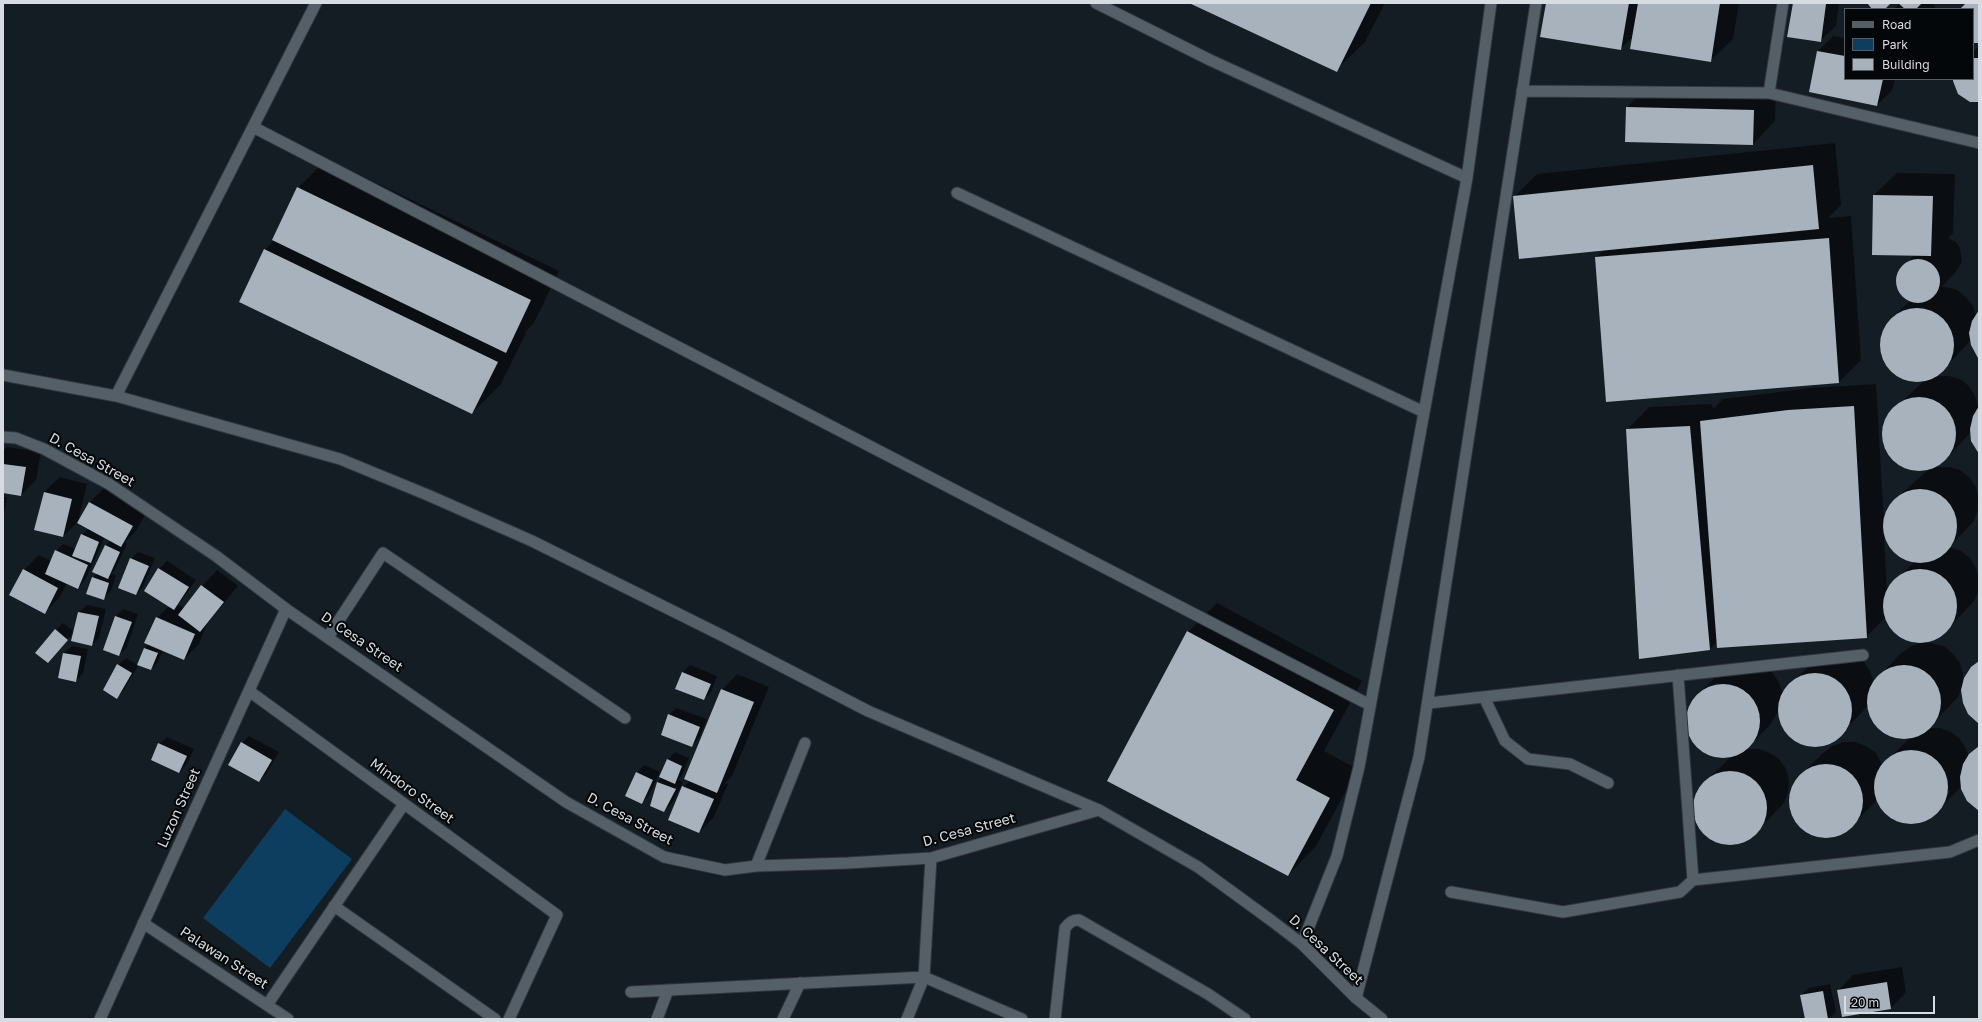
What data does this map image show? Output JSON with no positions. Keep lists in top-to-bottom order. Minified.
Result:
{"streets":{"street":["D. Cesa Street","Mindoro Street","Luzon Street","Palawan Street"]},"crossings":[["D. Cesa Street","Luzon Street"],["Mindoro Street","Luzon Street"],["Luzon Street","Palawan Street"]],"legend":["Road","Park","Building"],"scale_bar":"20 m"}
